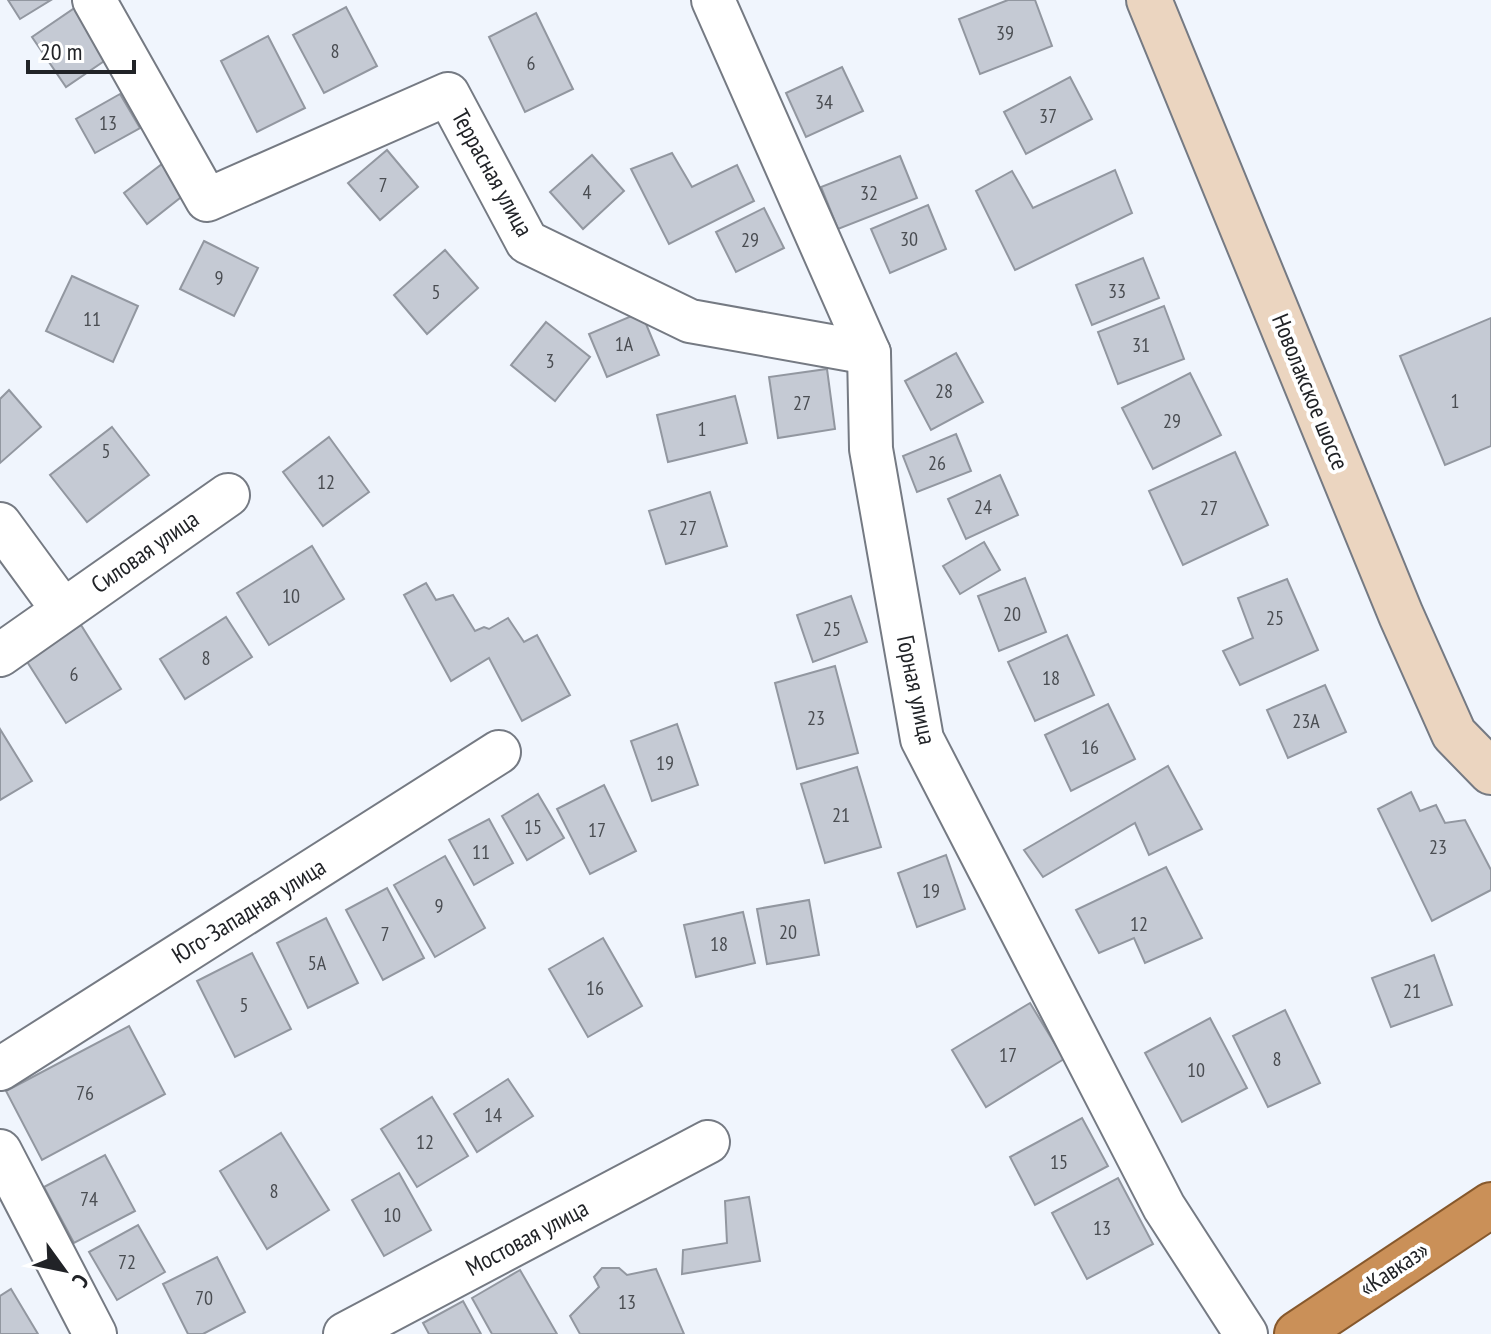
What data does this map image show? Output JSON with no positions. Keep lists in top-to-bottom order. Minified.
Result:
{"streets":{"highway":["«Кавказ»"],"main road":["Новолакское шоссе"],"street":["Террасная улица","Силовая улица","Горная улица","Юго-Западная улица","Мостовая улица"]},"crossings":[["Террасная улица","Горная улица"]],"house_numbers":["39","8","6","34","37","13","7","4","32","30","29","9","33","5","11","1А","31","3","28","1","27","29","1","5","26","12","24","27","27","10","20","25","25","8","6","18","23","23А","16","19","21","15","17","23","11","19","9","12","20","7","18","5А","16","21","5","17","8","10","76","14","12","15","8","74","10","13","72","70","13"],"scale_bar":"20 m","north":"bottom right"}
